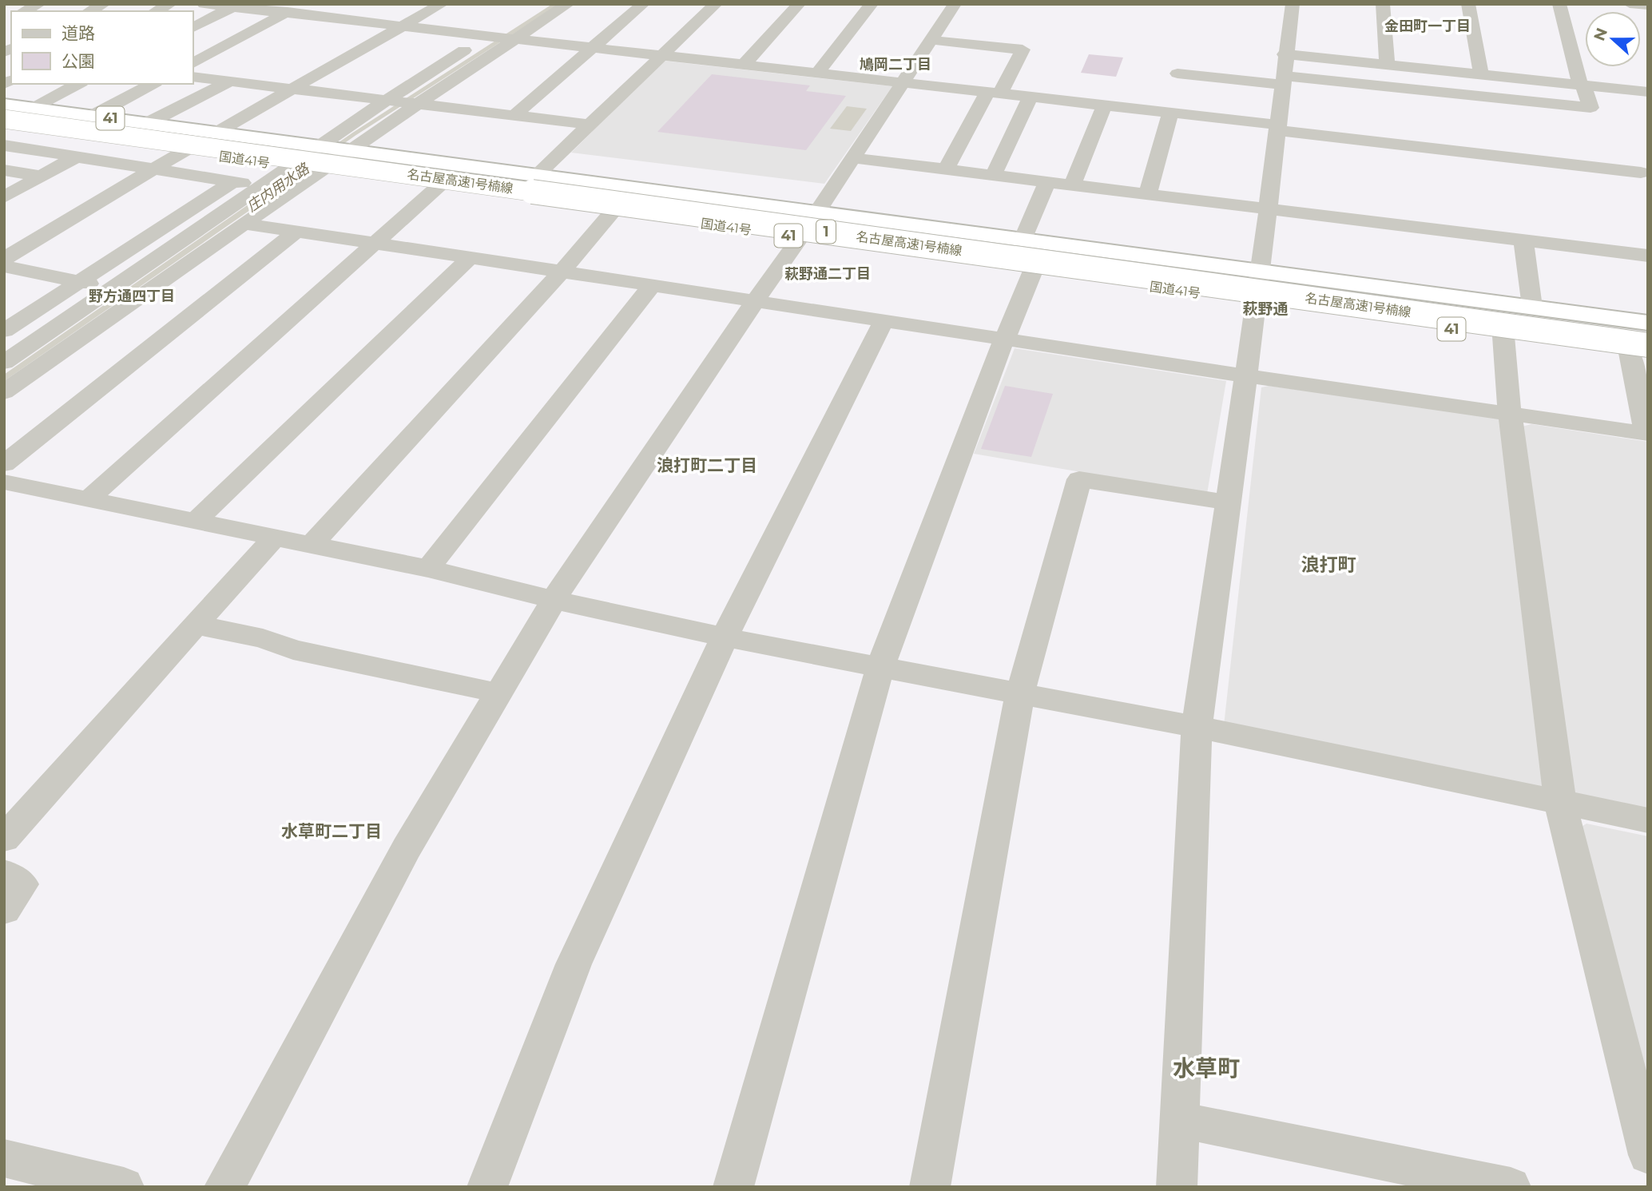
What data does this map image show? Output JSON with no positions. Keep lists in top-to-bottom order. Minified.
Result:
{"streets":{"highway":["41","国道41号","名古屋高速1号楠線","1"]},"crossings":[["国道41号","名古屋高速1号楠線"]],"districts":["金田町一丁目","鳩岡二丁目","萩野通二丁目","野方通四丁目","萩野通","浪打町二丁目","浪打町","水草町二丁目","水草町"],"water":["庄内用水路"],"legend":["道路","公園"],"north":"left"}
